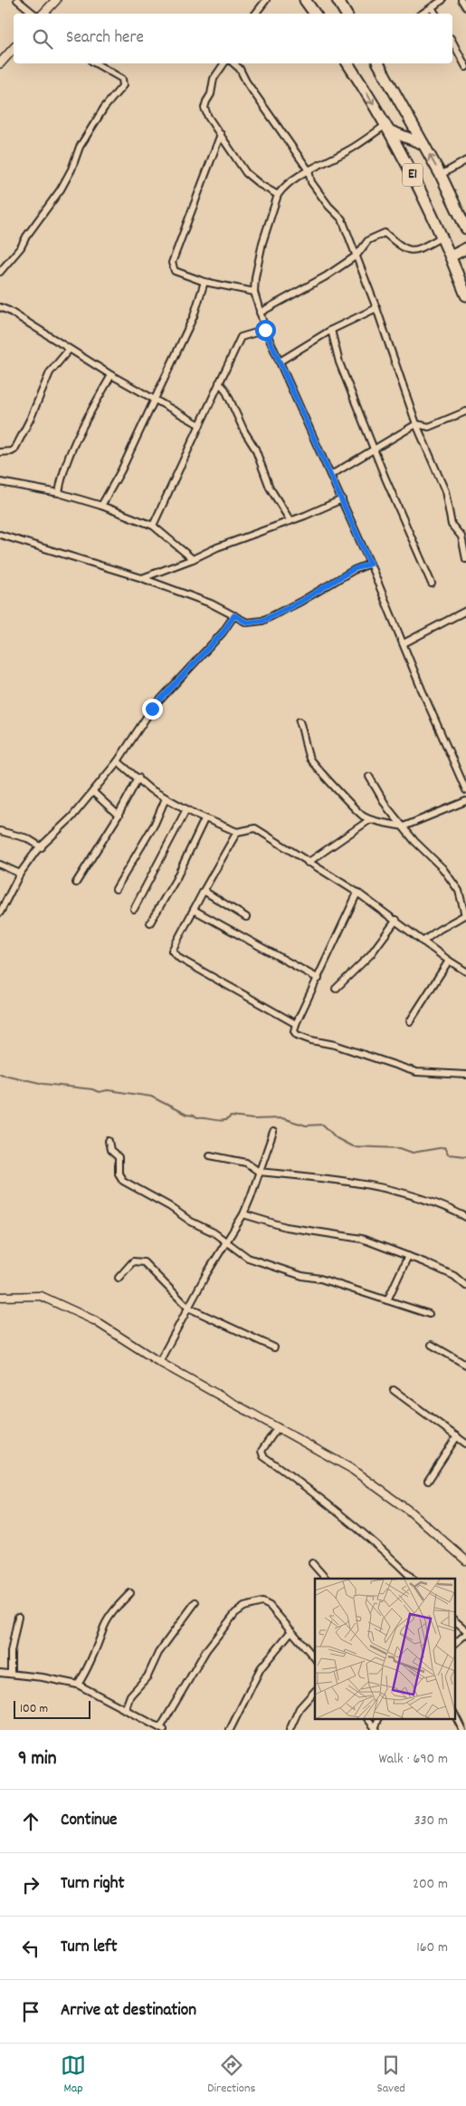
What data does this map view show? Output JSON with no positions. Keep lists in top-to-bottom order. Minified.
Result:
{"streets":{"highway":["E1"]},"scale_bar":"100 m","page":{"search":"Search here","scale":"100 m","heading":["9 min","Walk · 690 m"],"list":[["Continue","330 m"],["Turn right","200 m"],["Turn left","160 m"],"Arrive at destination"],"nav":["Map","Directions","Saved"]}}
